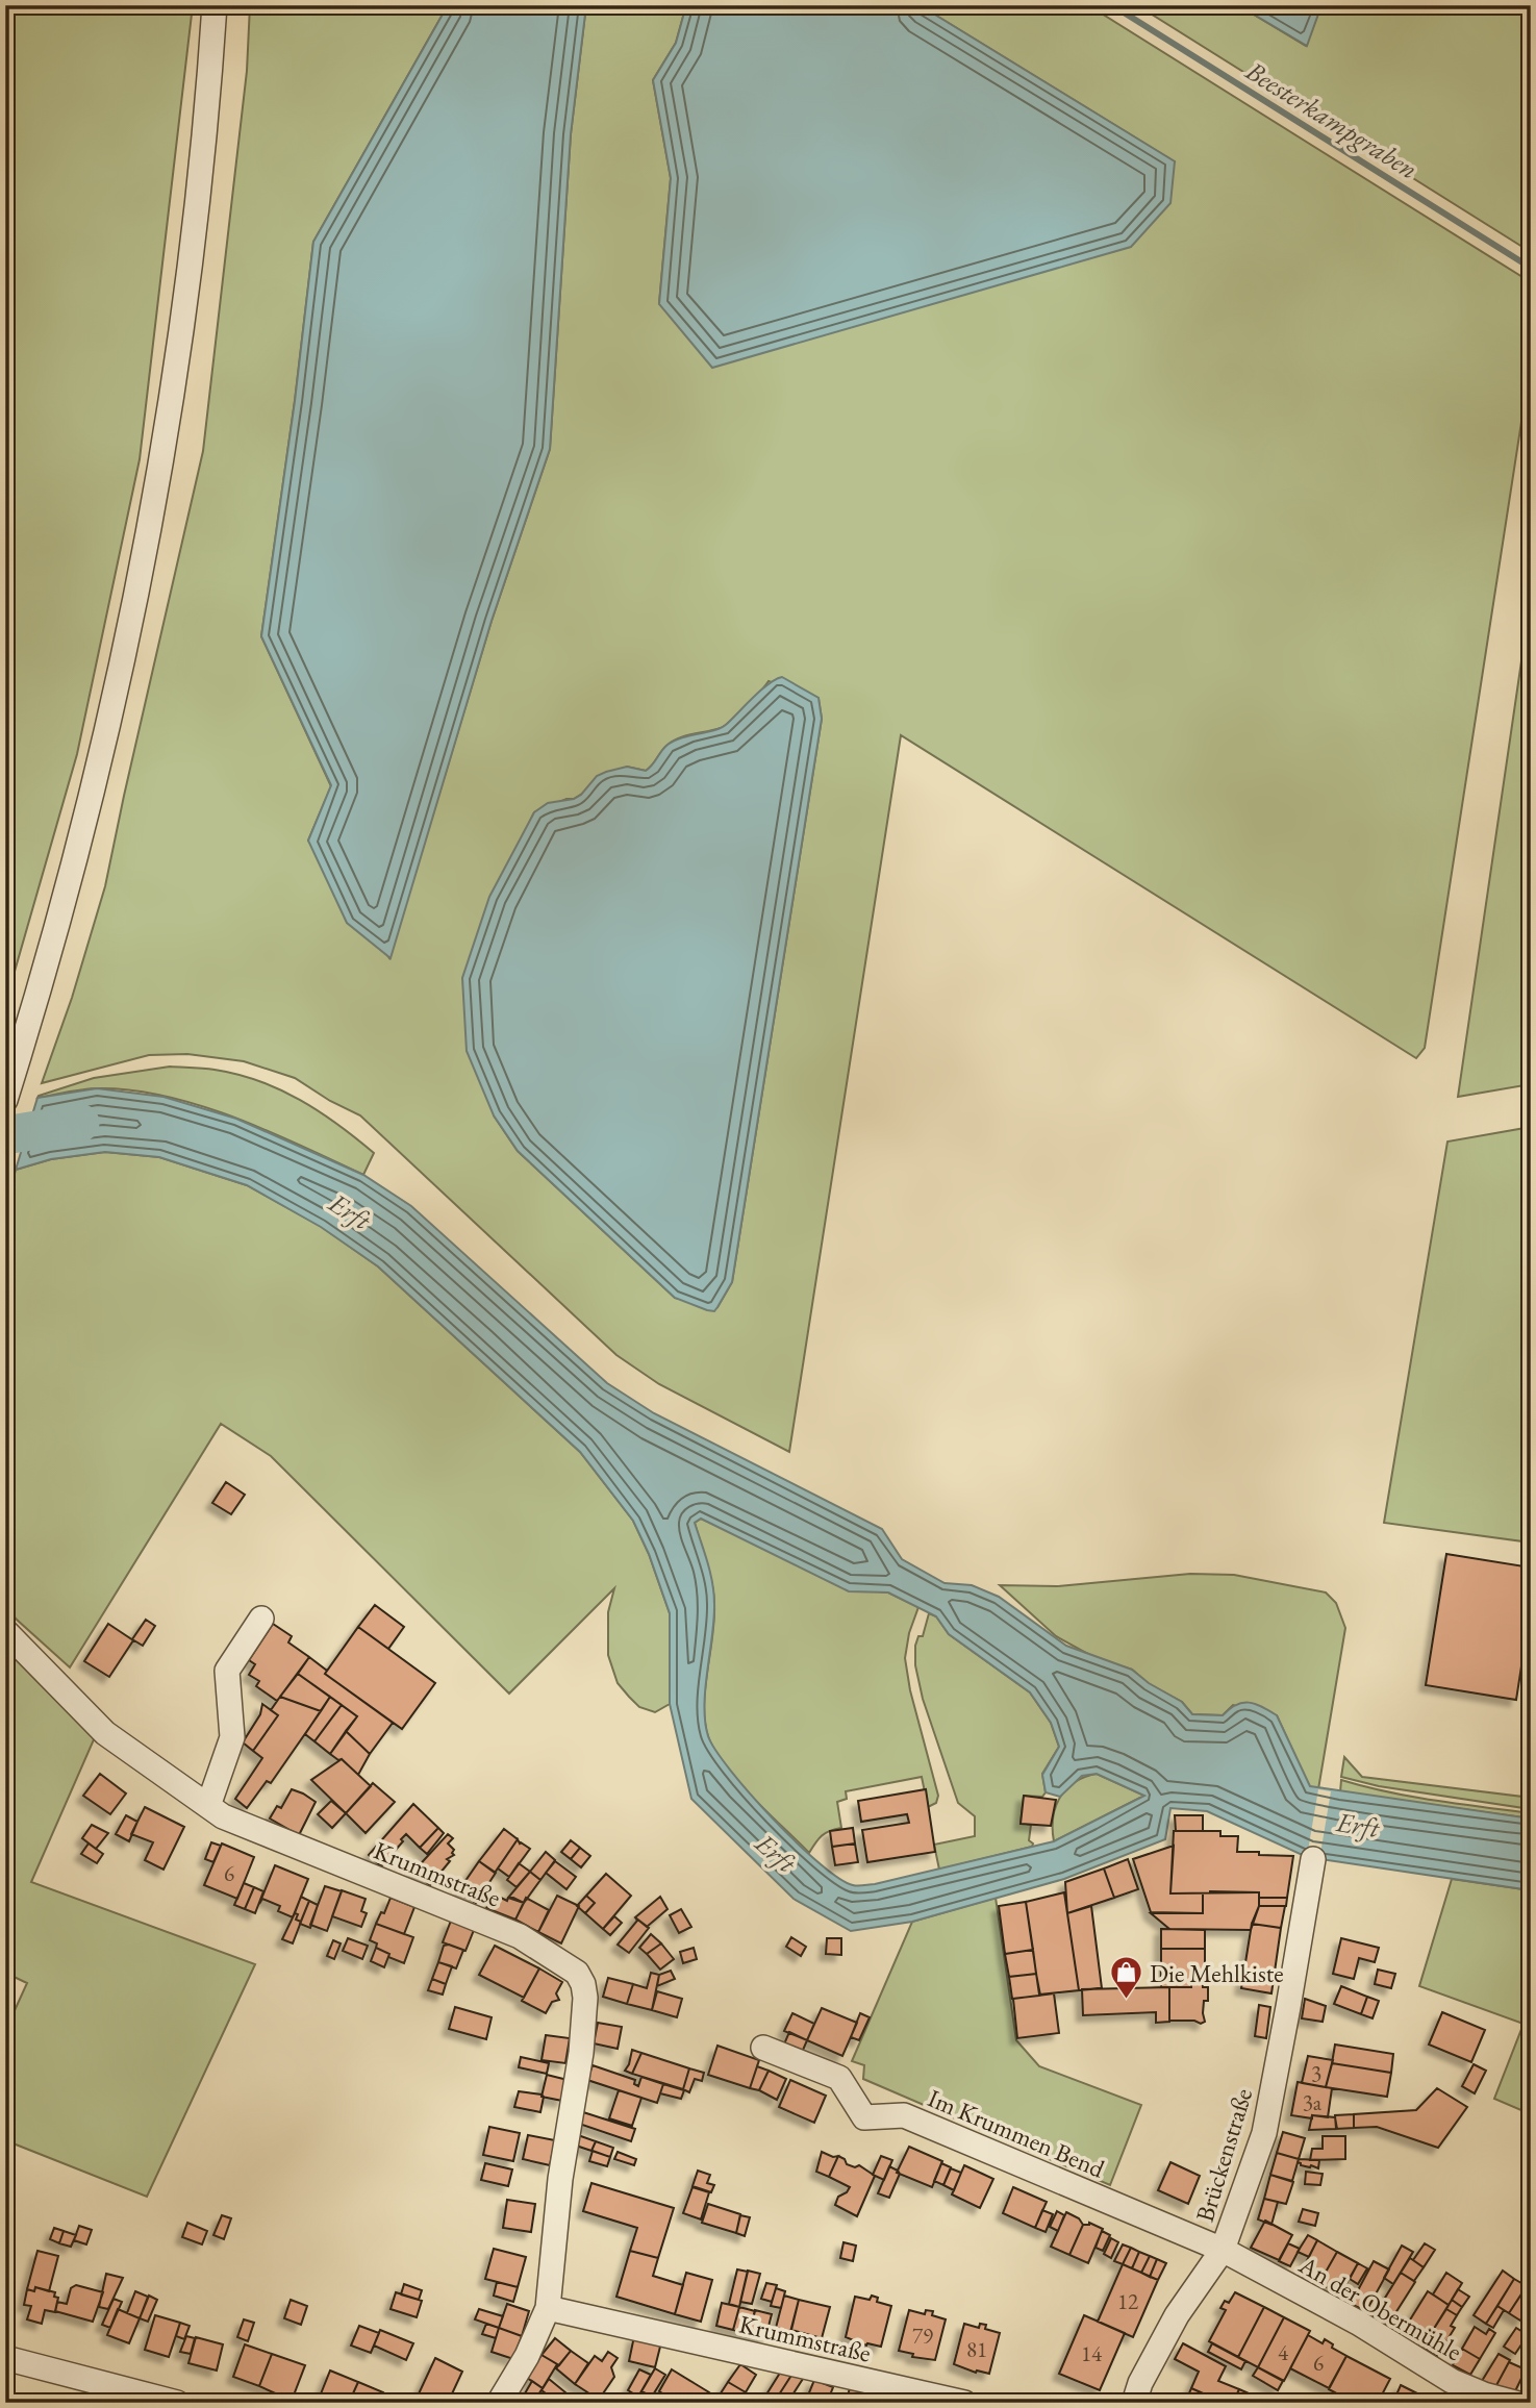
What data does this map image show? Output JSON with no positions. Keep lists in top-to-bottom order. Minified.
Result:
{"streets":{"street":["Krummstraße","Im Krummen Bend","Brückenstraße","An der Obermühle"]},"crossings":[["Im Krummen Bend","Brückenstraße"],["Im Krummen Bend","An der Obermühle"],["Brückenstraße","An der Obermühle"]],"water":["Beesterkampgraben","Erft"],"places":{"shop":["Die Mehlkiste"]},"house_numbers":["6","3","3a","12","79","81","4","14","6"]}
